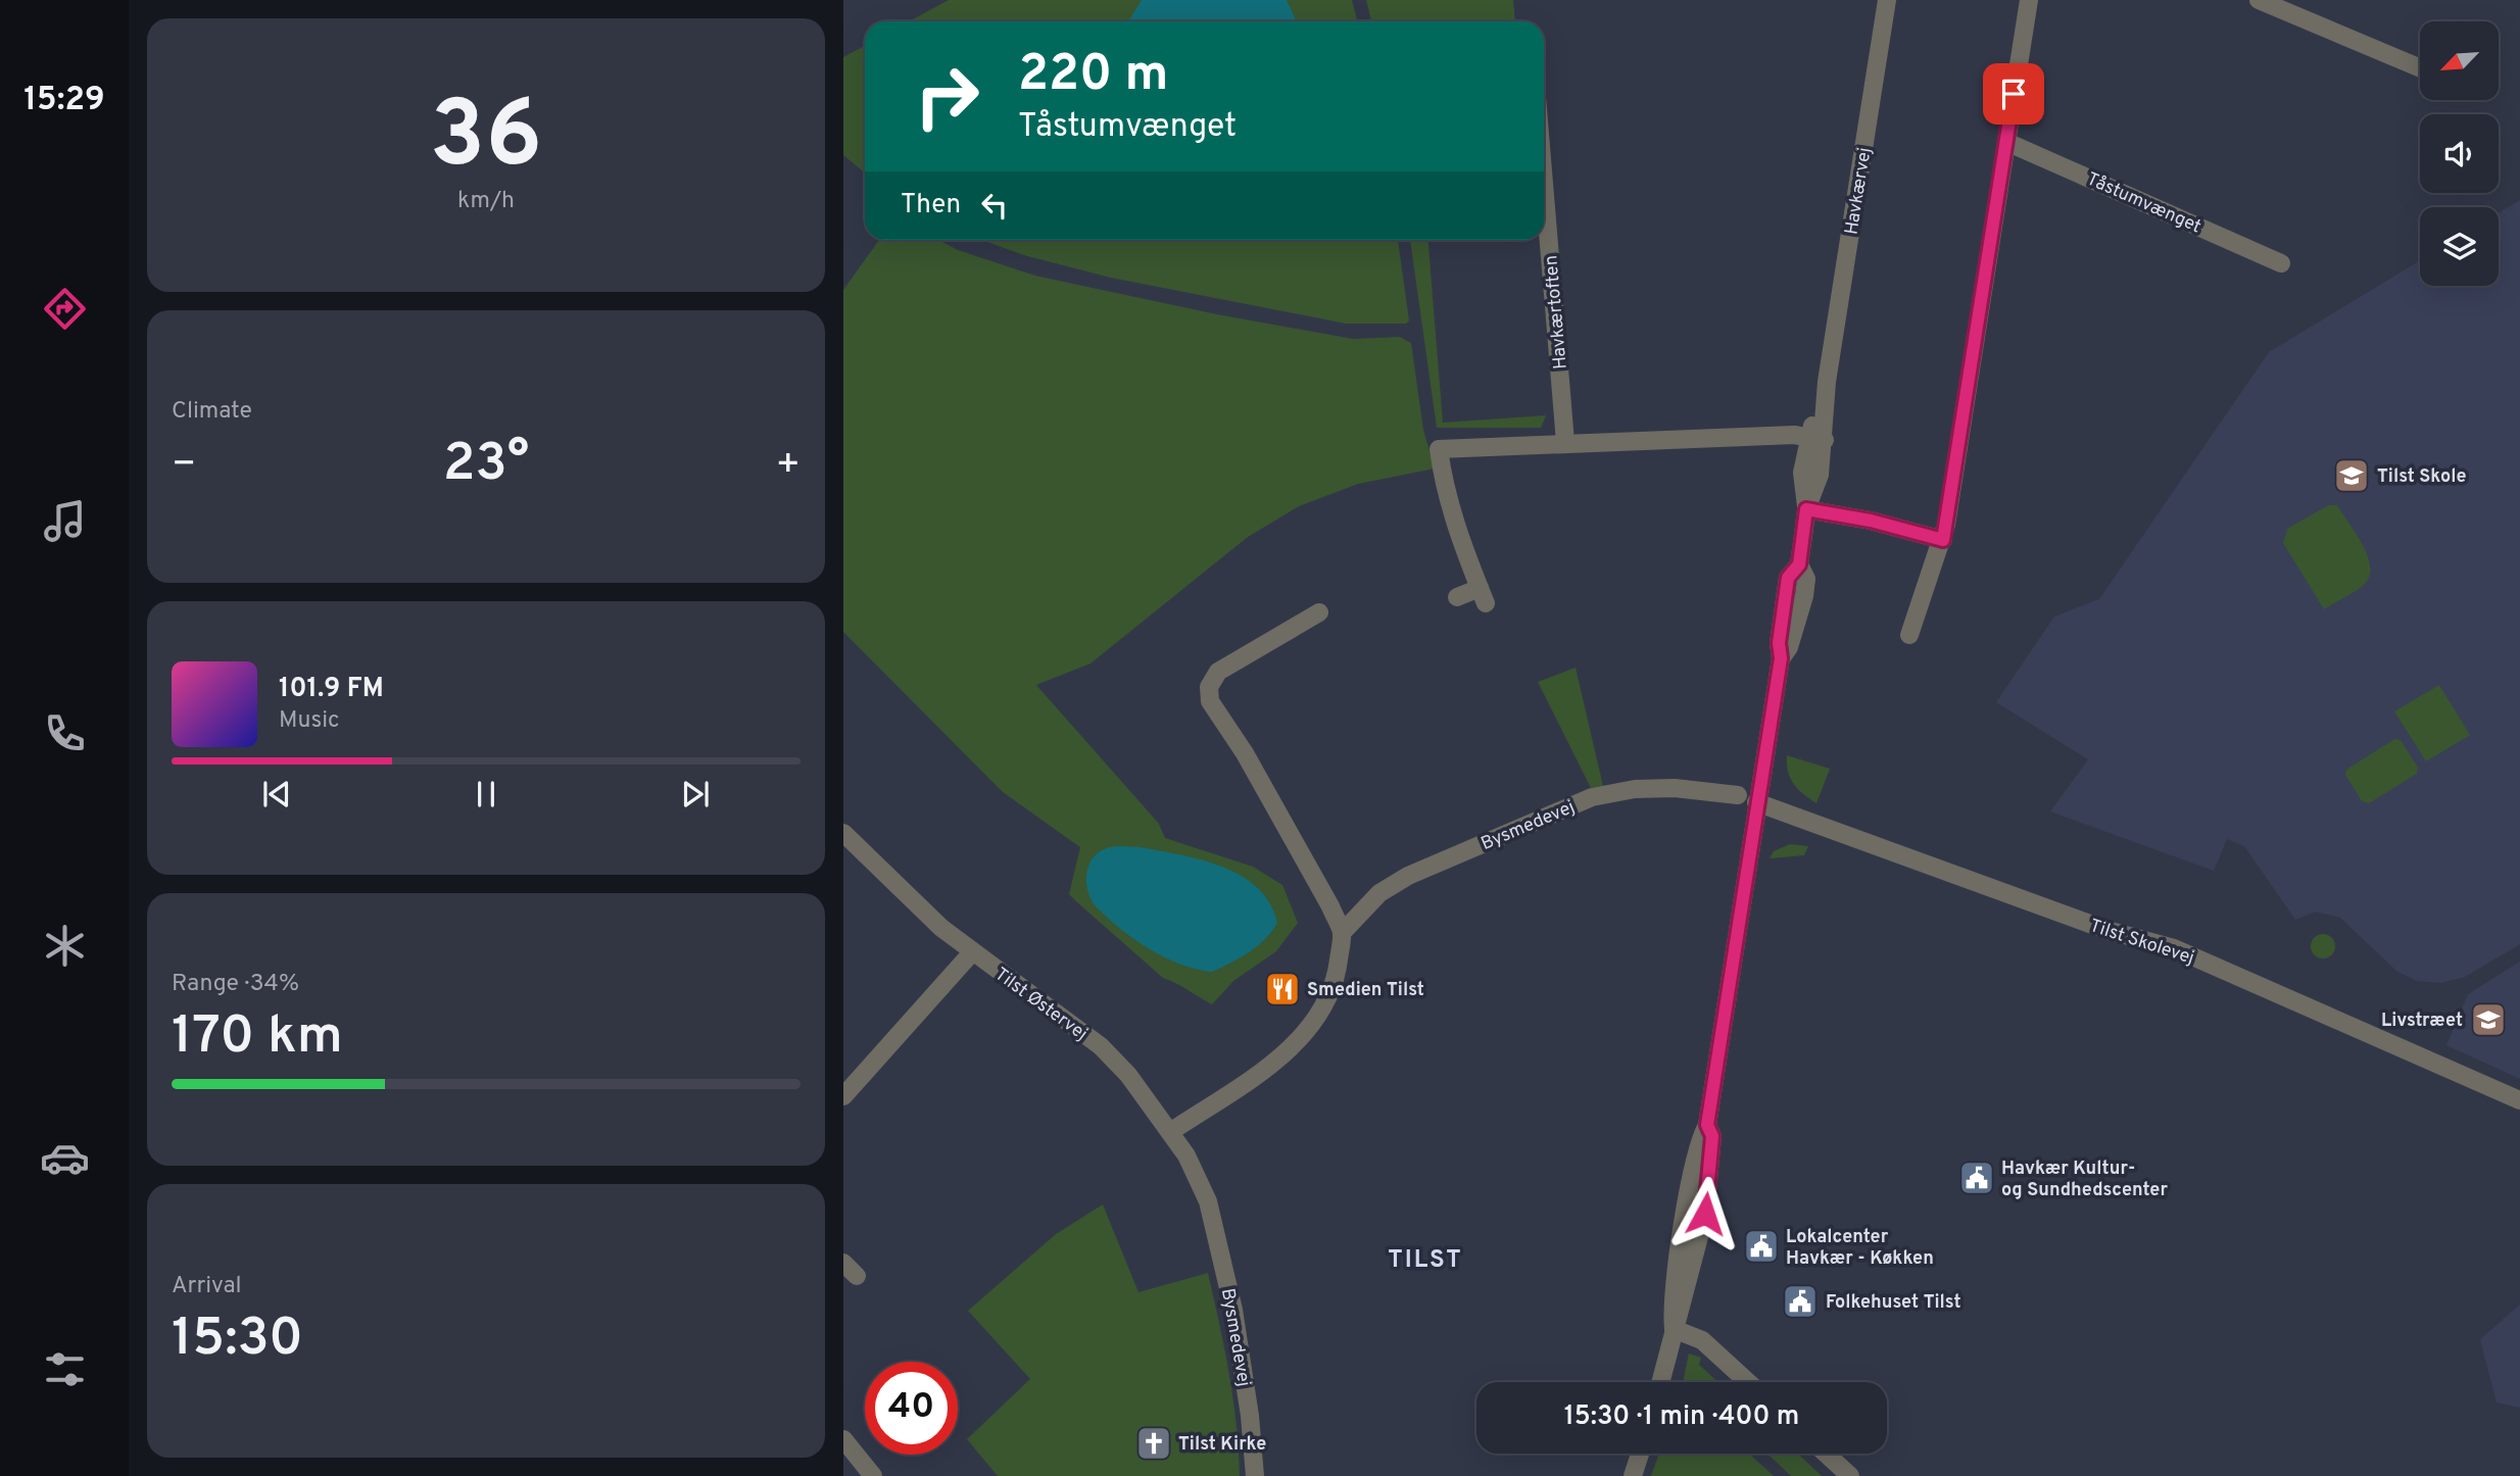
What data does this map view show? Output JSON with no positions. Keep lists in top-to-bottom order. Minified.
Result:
{"streets":{"street":["Havkærvej","Tåstumvænget","Havkærtoften","Bysmedevej","Tilst Skolevej","Tilst Østervej"]},"crossings":[["Havkærvej","Tilst Skolevej"],["Bysmedevej","Tilst Østervej"]],"districts":["TILST"],"places":{"school or university":["Tilst Skole","Livstræet"],"restaurant":["Smedien Tilst"],"public building":["Havkær Kultur- og Sundhedscenter","Lokalcenter Havkær - Køkken","Folkehuset Tilst"],"church":["Tilst Kirke"]},"north":"bottom left","page":{"tabs":"15:29","tile":[["36","km/h"],"Climate",["Range · 34%","170 km"],["Arrival","15:30"]],"turn":["220 m","Tåstumvænget"],"then":"Then","heat":["−","23°","+"],"song":["101.9 FM","Music"],"limit":"40","trip":"15:30 · 1 min · 400 m"}}
